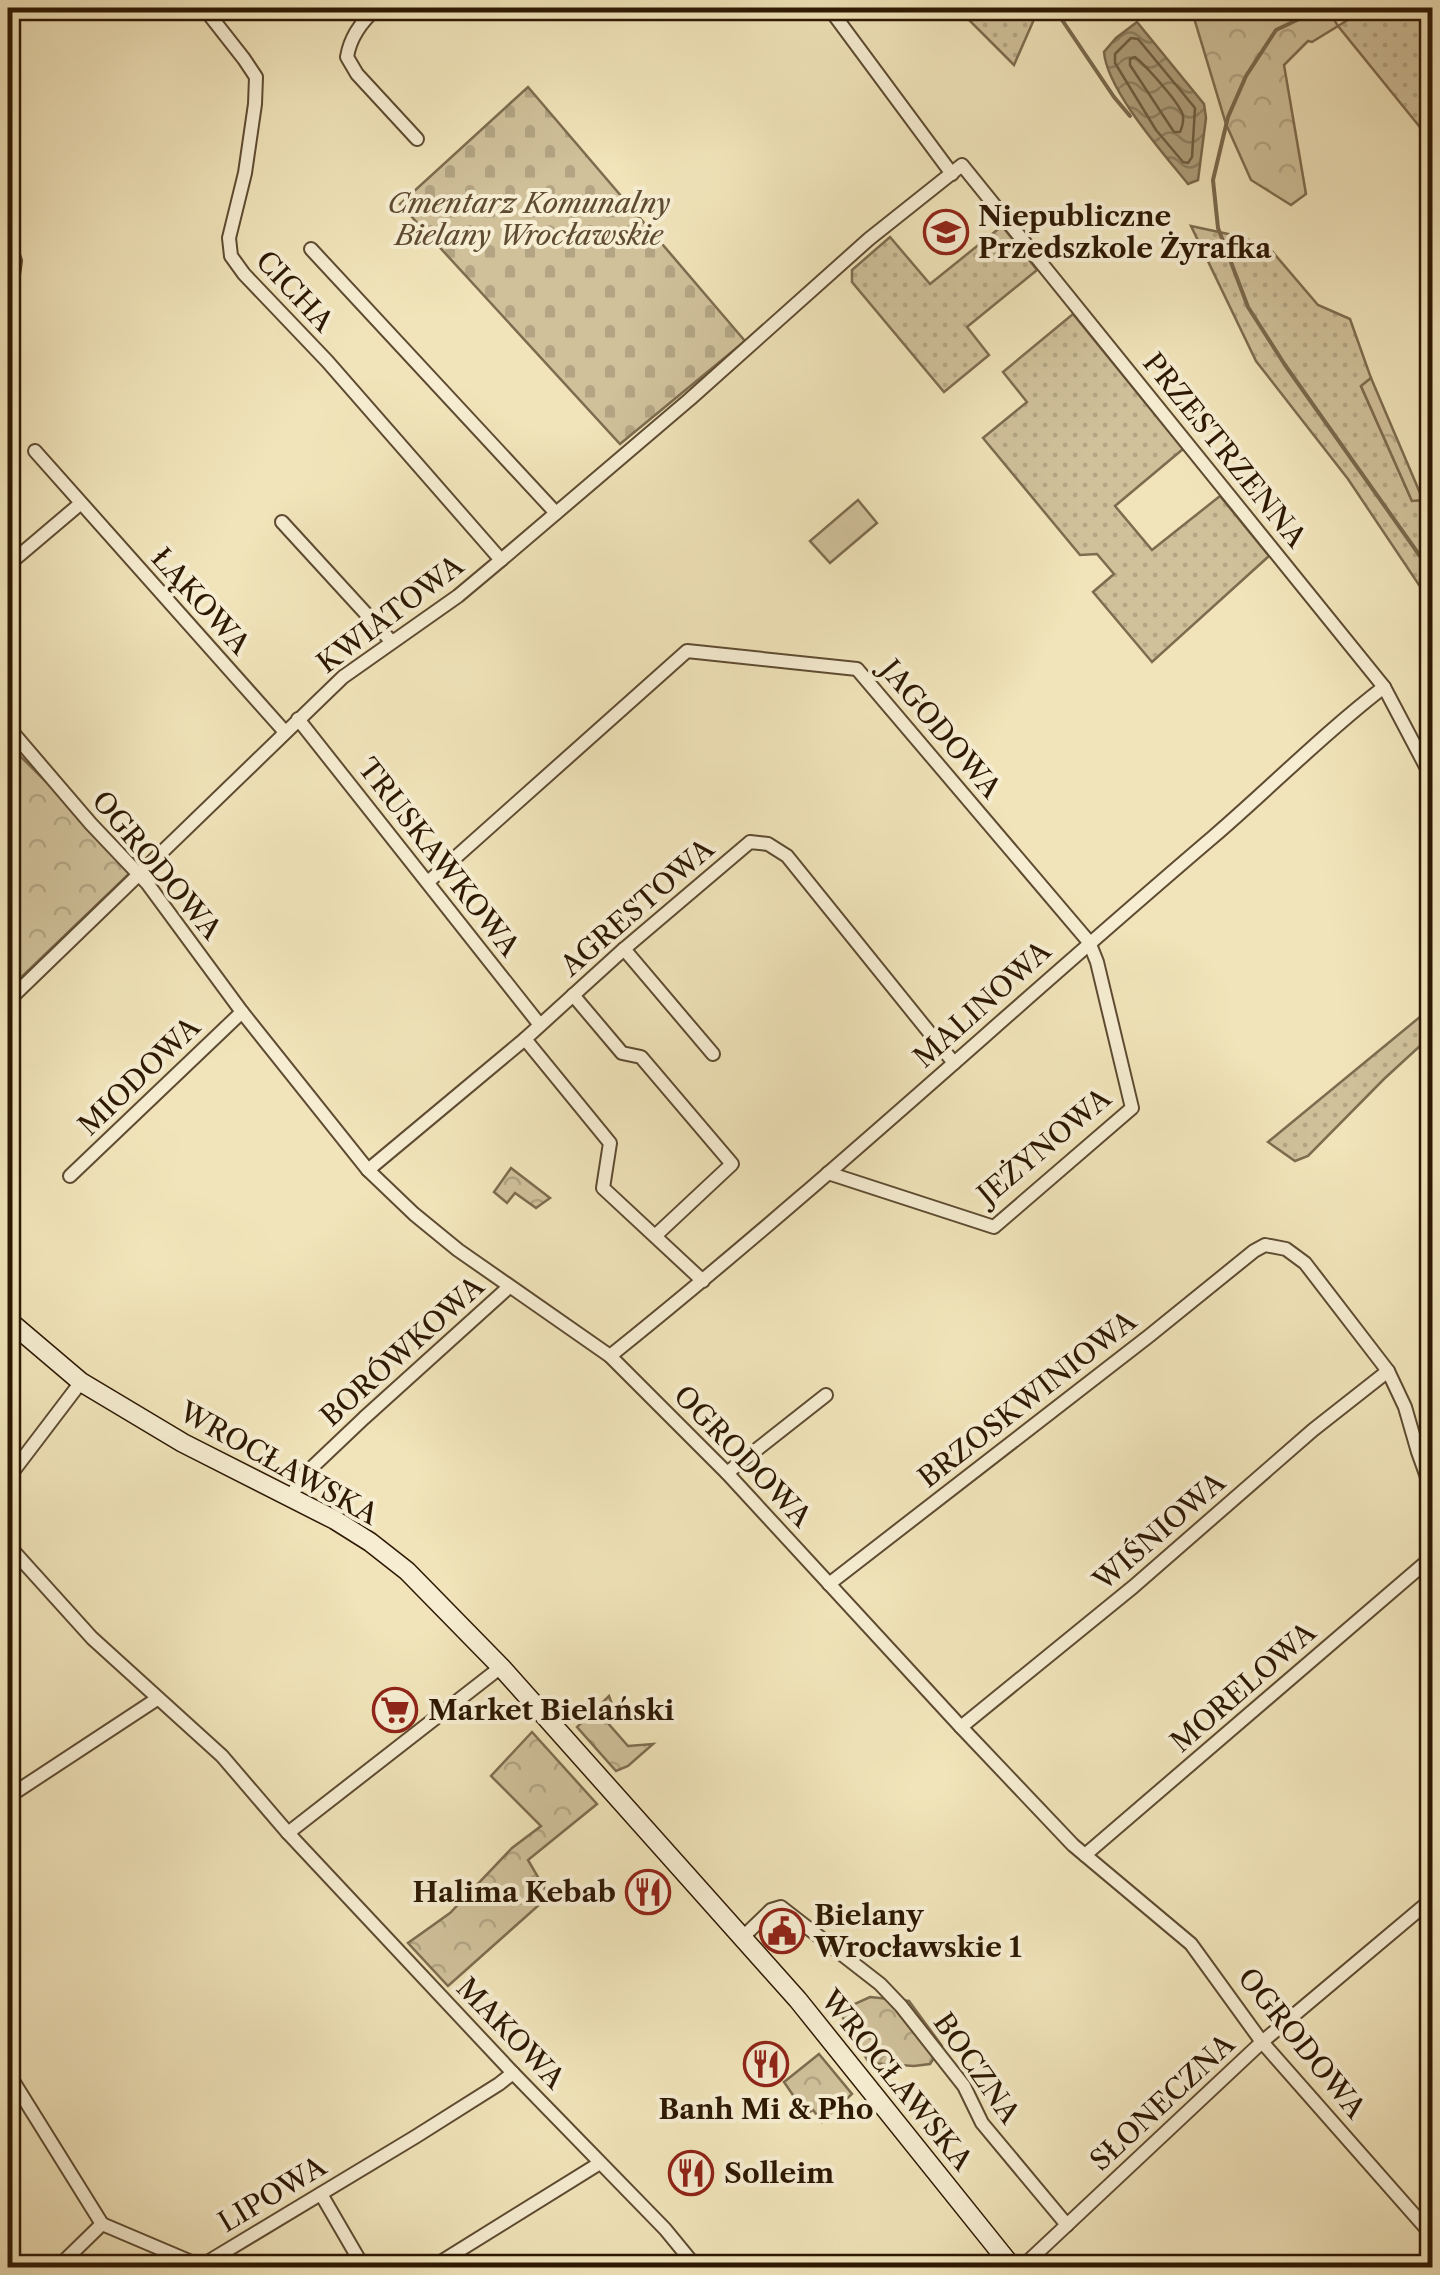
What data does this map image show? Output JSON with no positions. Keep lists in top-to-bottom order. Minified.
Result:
{"streets":{"main road":["WROCŁAWSKA"],"street":["CICHA","PRZESTRZENNA","ŁĄKOWA","KWIATOWA","JAGODOWA","TRUSKAWKOWA","OGRODOWA","AGRESTOWA","MALINOWA","MIODOWA","JEŻYNOWA","BORÓWKOWA","BRZOSKWINIOWA","WIŚNIOWA","MORELOWA","MAKOWA","BOCZNA","SŁONECZNA","LIPOWA"]},"crossings":[["CICHA","KWIATOWA"],["PRZESTRZENNA","KWIATOWA"],["PRZESTRZENNA","MALINOWA"],["ŁĄKOWA","KWIATOWA"],["KWIATOWA","TRUSKAWKOWA"],["KWIATOWA","OGRODOWA"],["JAGODOWA","TRUSKAWKOWA"],["JAGODOWA","MALINOWA"],["JAGODOWA","JEŻYNOWA"],["TRUSKAWKOWA","AGRESTOWA"],["OGRODOWA","AGRESTOWA"],["OGRODOWA","MALINOWA"],["OGRODOWA","MIODOWA"],["OGRODOWA","BORÓWKOWA"],["OGRODOWA","BRZOSKWINIOWA"],["OGRODOWA","WIŚNIOWA"],["OGRODOWA","MORELOWA"],["OGRODOWA","SŁONECZNA"],["AGRESTOWA","MALINOWA"],["MALINOWA","JEŻYNOWA"],["BORÓWKOWA","WROCŁAWSKA"],["BRZOSKWINIOWA","WIŚNIOWA"],["WROCŁAWSKA","BOCZNA"],["MAKOWA","LIPOWA"],["BOCZNA","SŁONECZNA"]],"parks":["Cmentarz Komunalny Bielany Wrocławskie"],"places":{"school or university":["Niepubliczne Przedszkole Żyrafka"],"supermarket":["Market Bielański"],"restaurant":["Halima Kebab","Banh Mi & Pho","Solleim"],"public building":["Bielany Wrocławskie 1"]}}
